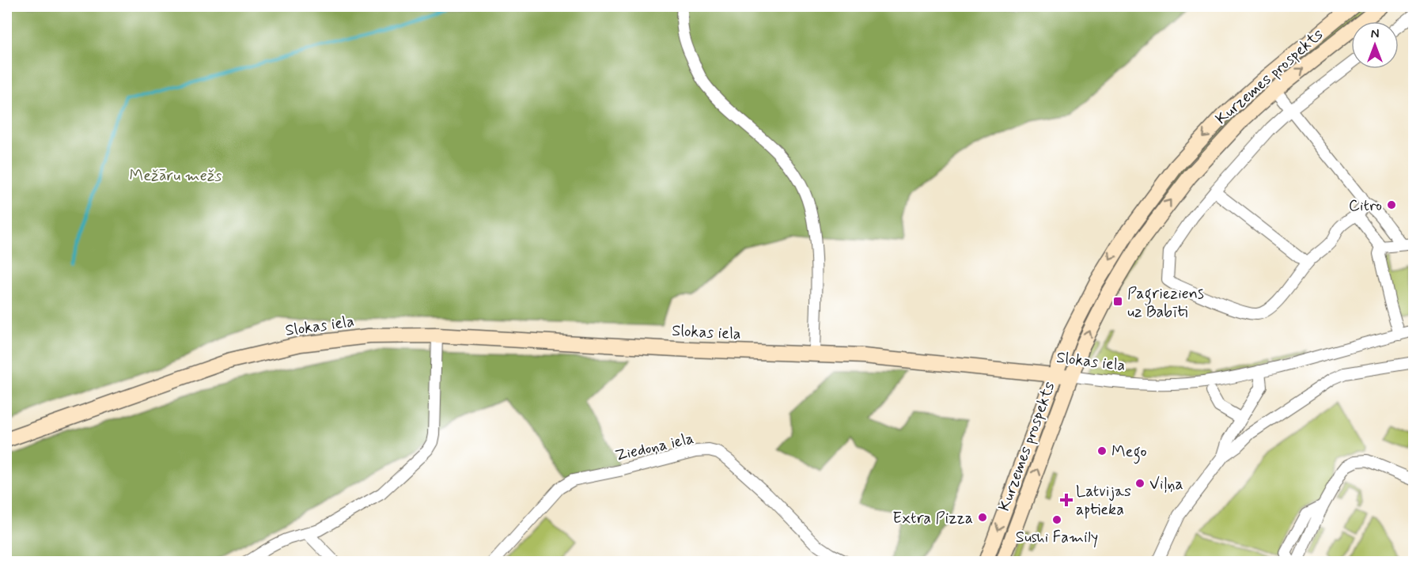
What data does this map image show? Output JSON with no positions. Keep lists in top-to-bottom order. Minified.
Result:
{"streets":{"main road":["Kurzemes prospekts","Slokas iela"],"street":["Ziedoņa iela"]},"crossings":[["Kurzemes prospekts","Slokas iela"]],"parks":["Mežāru mežs"],"places":{"other":["Citro","Mego","Viļņa","Extra Pizza","Sushi Family"],"transit":["Pagrieziens uz Babīti"],"health":["Latvijas aptieka"]},"north":"top"}
